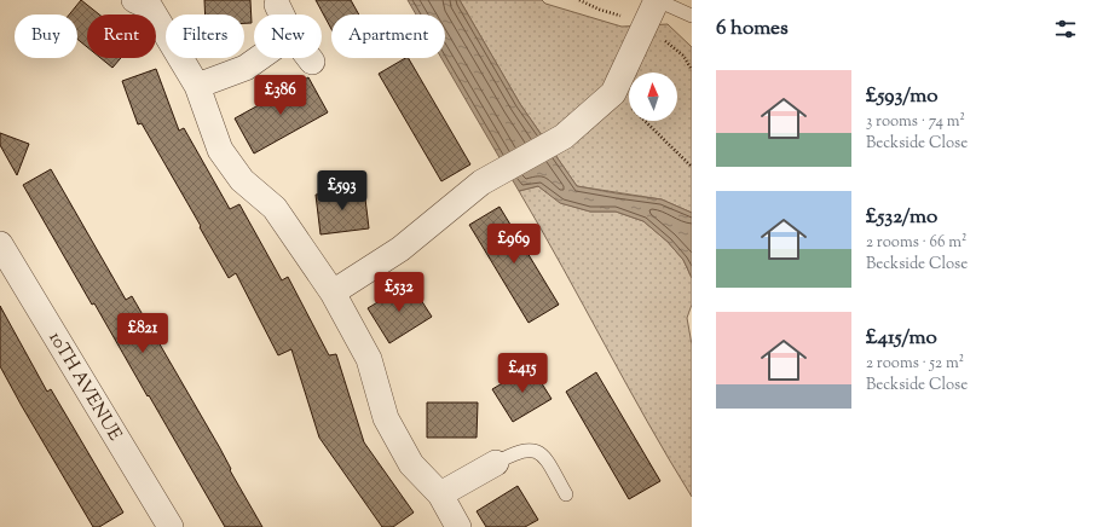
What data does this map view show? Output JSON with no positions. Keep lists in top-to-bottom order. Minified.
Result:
{"streets":{"street":["10TH AVENUE"]},"north":"top","page":{"heading":"6 homes","chip":["Buy","Rent","Filters","New","Apartment"],"list":[{"name":"£593/mo","note":"3 rooms · 74 m² · Beckside Close"},{"name":"£532/mo","note":"2 rooms · 66 m² · Beckside Close"},{"name":"£415/mo","note":"2 rooms · 52 m² · Beckside Close"}],"price":["£386","£593","£969","£532","£821","£415"]}}
